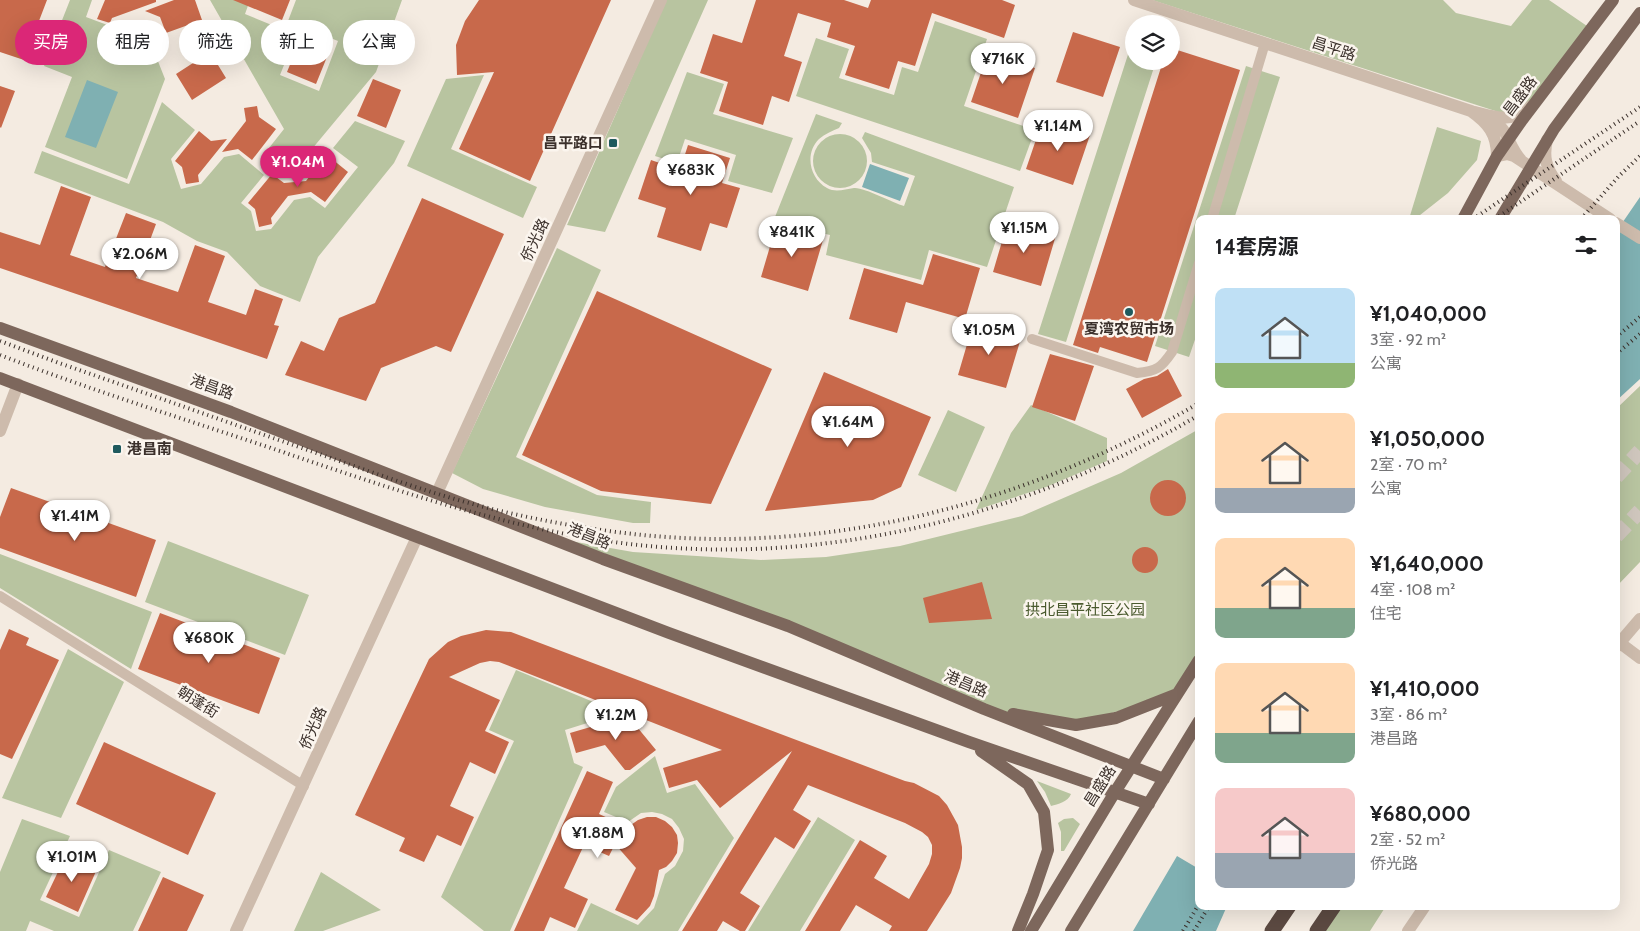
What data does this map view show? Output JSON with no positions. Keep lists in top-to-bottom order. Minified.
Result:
{"streets":{"main road":["昌盛路","港昌路"],"street":["昌平路","侨光路"],"lane":["朝蓬街"]},"crossings":[["昌平路","昌盛路"],["昌盛路","港昌路"],["侨光路","港昌路"],["侨光路","朝蓬街"]],"parks":["拱北昌平社区公园"],"places":{"transit":["昌平路口","港昌南"],"other":["夏湾农贸市场"]},"page":{"chip":["买房","租房","筛选","新上","公寓"],"price":["¥716K","¥1.14M","¥1.04M","¥683K","¥1.15M","¥841K","¥2.06M","¥1.05M","¥1.64M","¥1.41M","¥680K","¥1.2M","¥1.88M","¥1.01M"],"heading":"14套房源","list":[{"name":"¥1,040,000","note":"3室 · 92 m² · 公寓"},{"name":"¥1,050,000","note":"2室 · 70 m² · 公寓"},{"name":"¥1,640,000","note":"4室 · 108 m² · 住宅"},{"name":"¥1,410,000","note":"3室 · 86 m² · 港昌路"},{"name":"¥680,000","note":"2室 · 52 m² · 侨光路"}]}}
